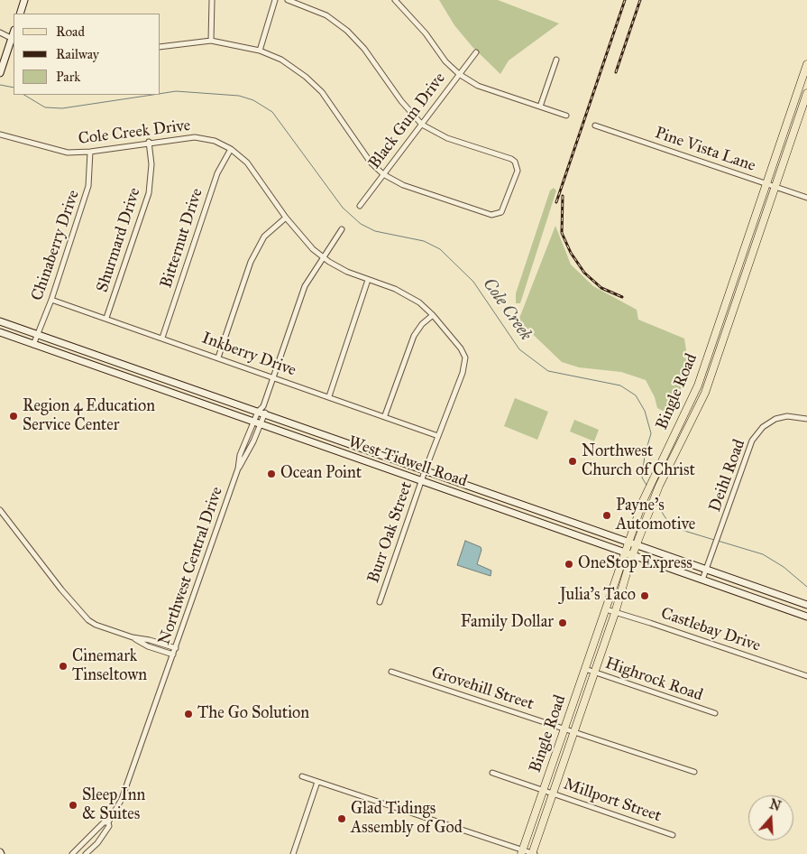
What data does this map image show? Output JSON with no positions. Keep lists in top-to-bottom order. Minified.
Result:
{"streets":{"main road":["Bingle Road","West Tidwell Road"],"street":["Black Gum Drive","Cole Creek Drive","Pine Vista Lane","Bitternut Drive","Shurmard Drive","Chinaberry Drive","Inkberry Drive","Deihl Road","Burr Oak Street","Northwest Central Drive","Castlebay Drive","Highrock Road","Grovehill Street","Millport Street"]},"crossings":[["Cole Creek Drive","Bitternut Drive"],["Cole Creek Drive","Shurmard Drive"],["Cole Creek Drive","Chinaberry Drive"],["Cole Creek Drive","Burr Oak Street"],["Pine Vista Lane","Bingle Road"],["Bitternut Drive","Inkberry Drive"],["Shurmard Drive","Inkberry Drive"],["Chinaberry Drive","Inkberry Drive"],["Chinaberry Drive","West Tidwell Road"],["Inkberry Drive","Burr Oak Street"],["Bingle Road","West Tidwell Road"],["Bingle Road","Castlebay Drive"],["Bingle Road","Highrock Road"],["Bingle Road","Grovehill Street"],["Bingle Road","Millport Street"],["West Tidwell Road","Deihl Road"],["West Tidwell Road","Burr Oak Street"],["West Tidwell Road","Northwest Central Drive"]],"water":["Cole Creek"],"places":["Region 4 Education Service Center","Northwest Church of Christ","Ocean Point","Payne's Automotive","OneStop Express","Julia's Taco","Family Dollar","Cinemark Tinseltown","The Go Solution","Sleep Inn & Suites","Glad Tidings Assembly of God"],"legend":["Road","Railway","Park"],"north":"top"}
